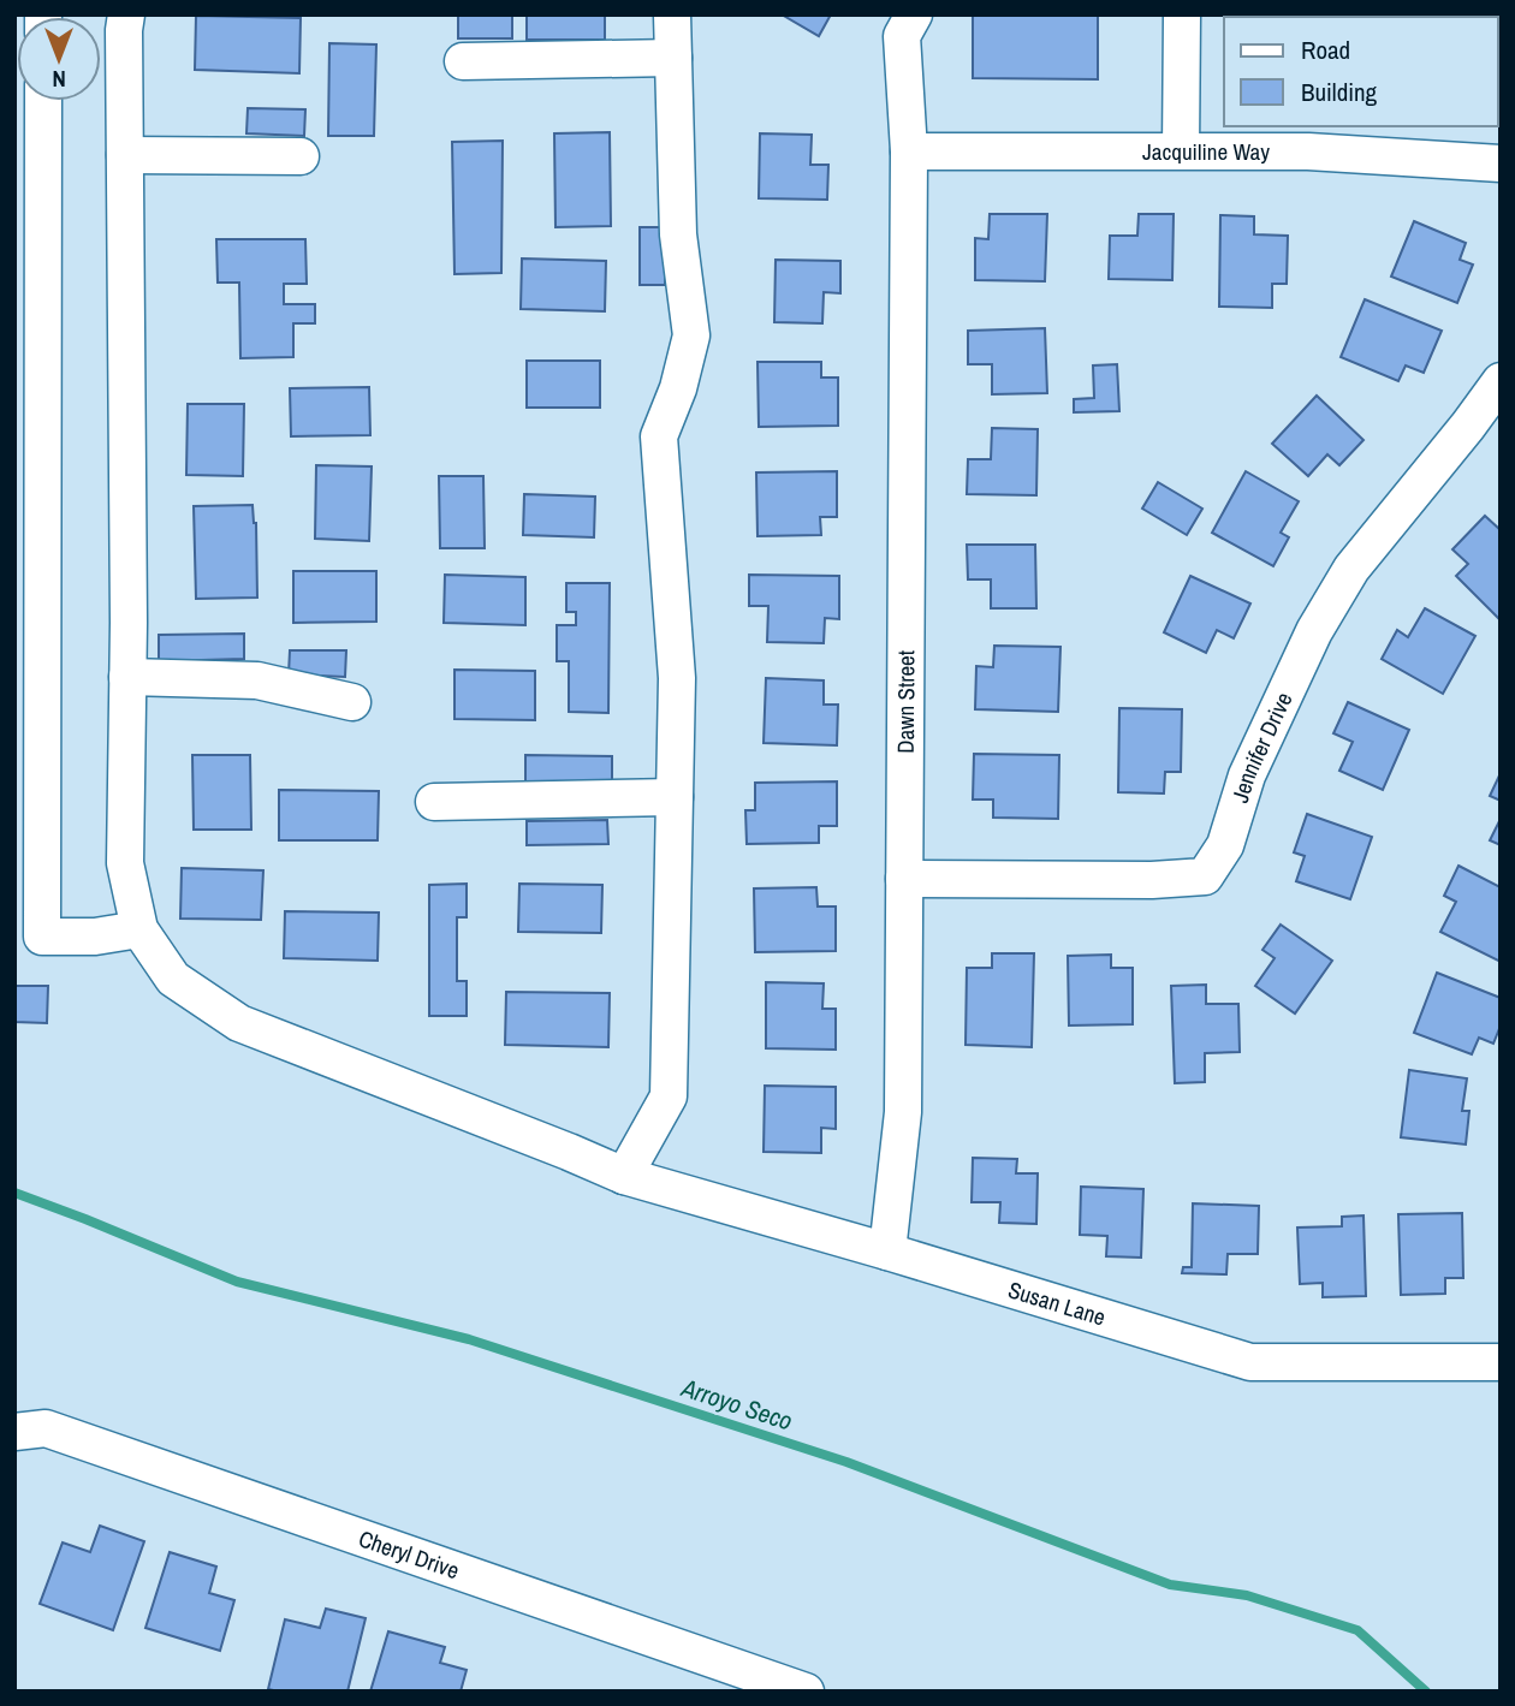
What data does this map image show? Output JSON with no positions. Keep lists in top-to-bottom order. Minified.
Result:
{"streets":{"street":["Jacquiline Way","Dawn Street","Jennifer Drive","Susan Lane","Cheryl Drive"]},"crossings":[["Jacquiline Way","Dawn Street"],["Dawn Street","Jennifer Drive"],["Dawn Street","Susan Lane"]],"water":["Arroyo Seco"],"legend":["Road","Building"],"north":"bottom"}
